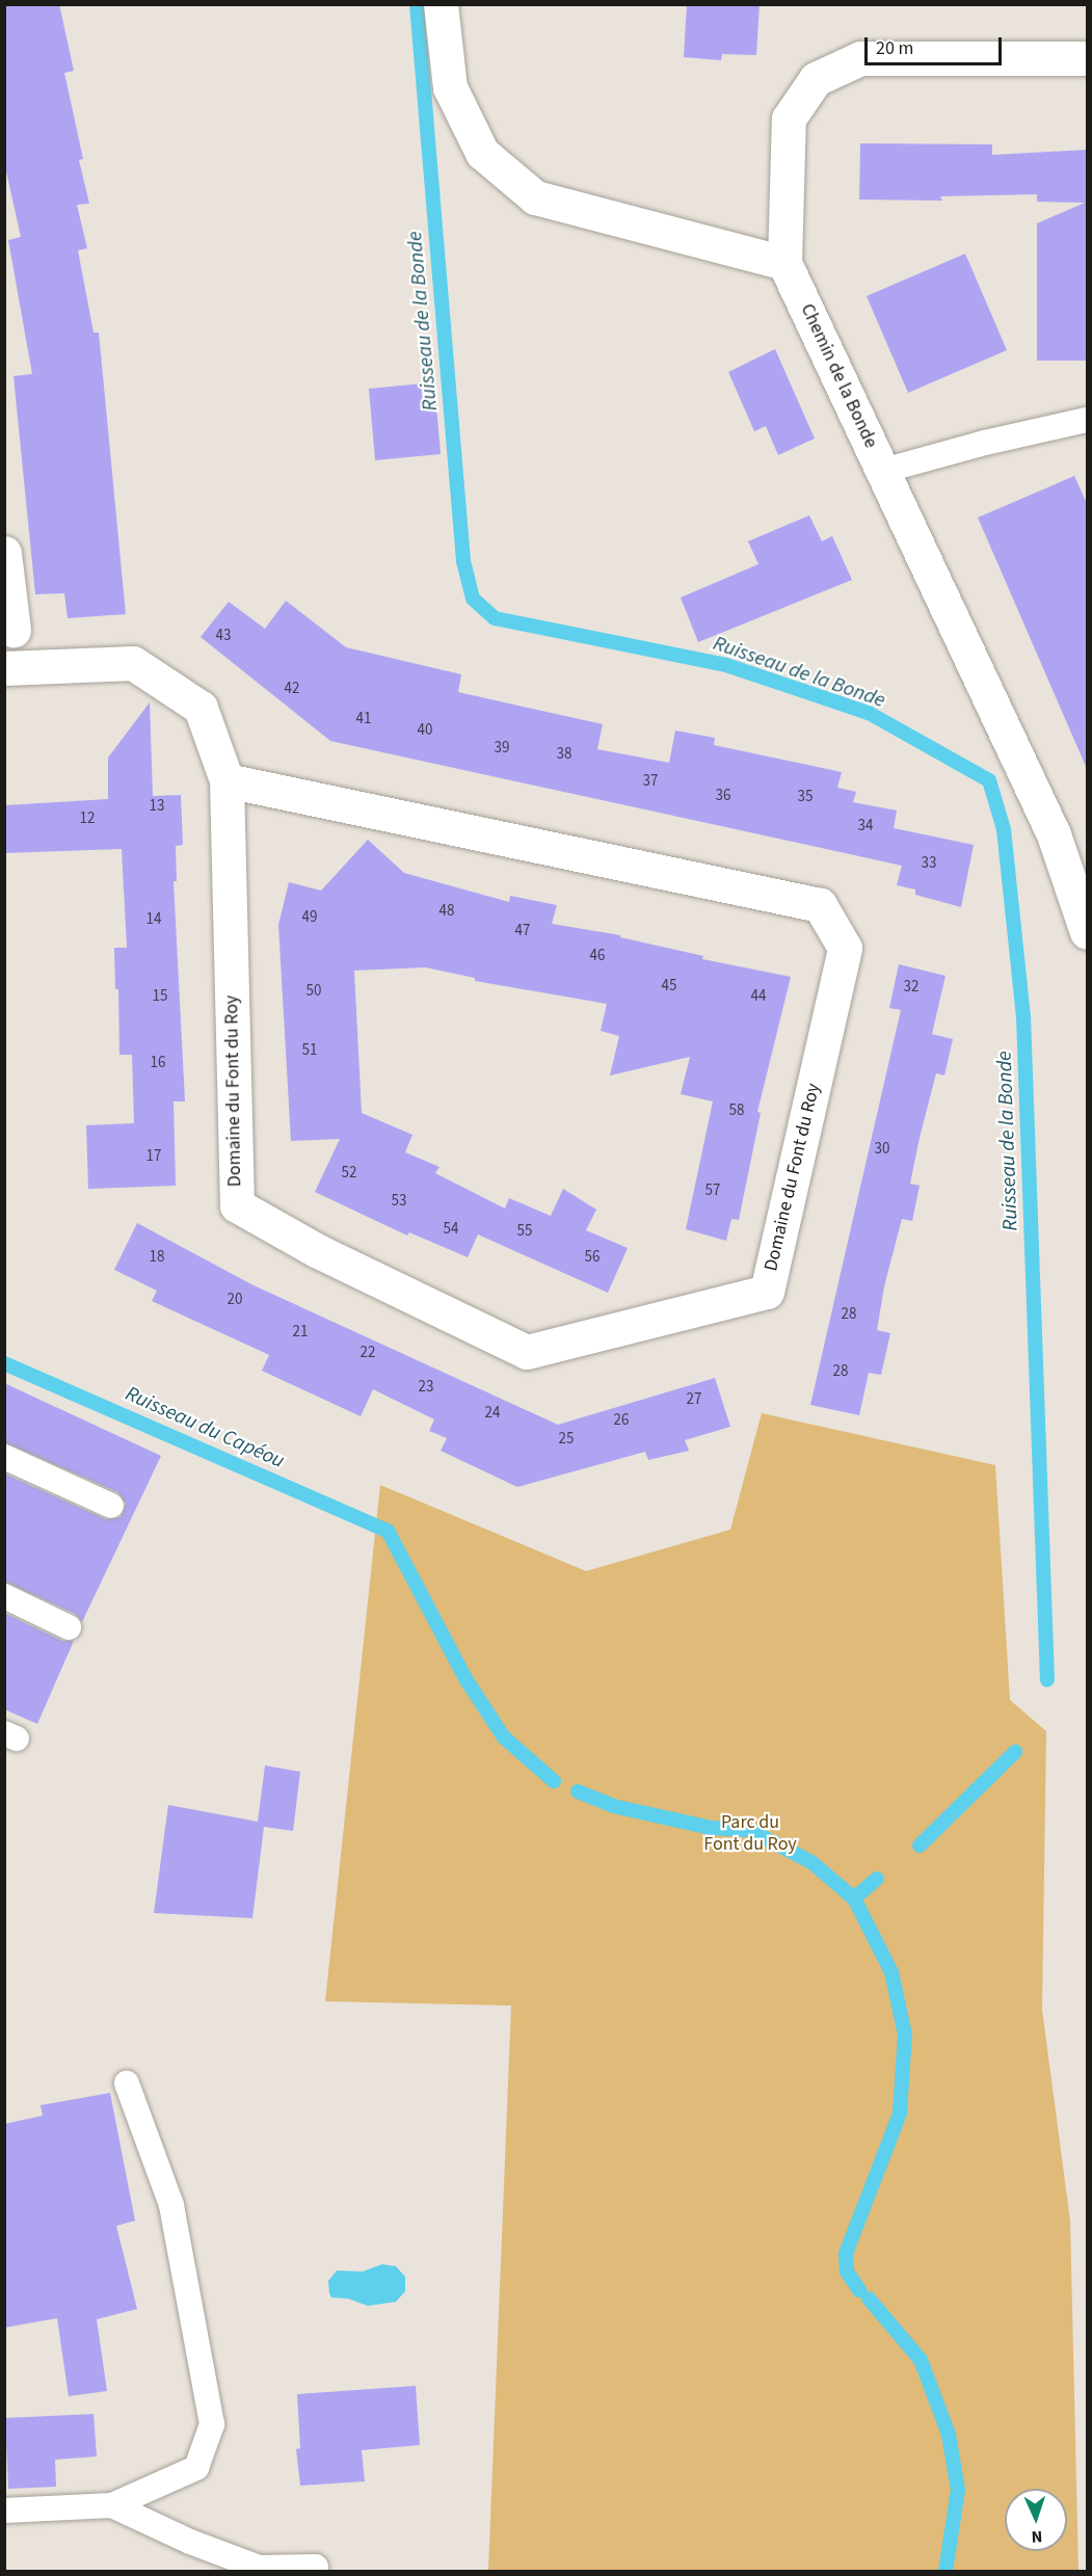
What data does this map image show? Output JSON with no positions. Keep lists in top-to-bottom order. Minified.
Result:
{"streets":{"street":["Chemin de la Bonde","Domaine du Font du Roy"]},"water":["Ruisseau de la Bonde","Ruisseau du Capéou"],"parks":["Parc du Font du Roy"],"house_numbers":["43","42","41","40","39","38","37","36","35","13","12","34","33","48","49","14","47","46","45","32","50","15","44","51","16","58","30","17","52","57","53","54","55","18","56","20","28","21","22","28","23","27","24","26","25"],"scale_bar":"20 m","north":"bottom"}
